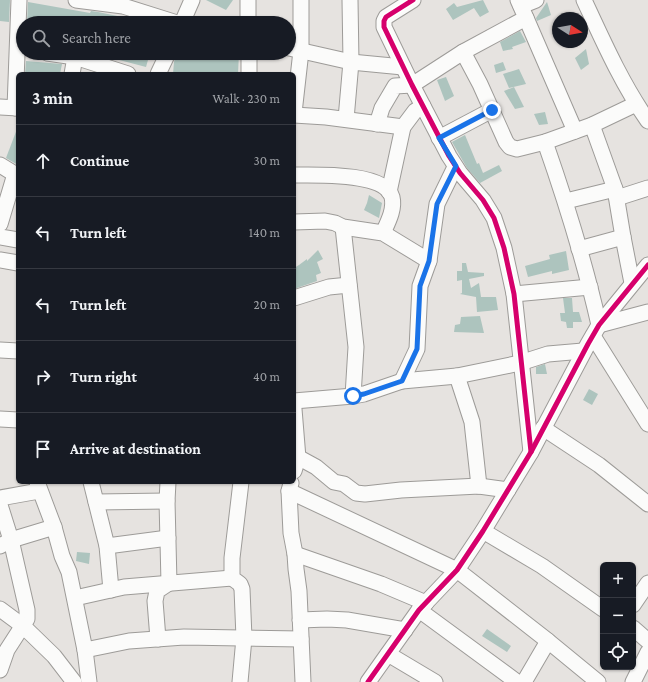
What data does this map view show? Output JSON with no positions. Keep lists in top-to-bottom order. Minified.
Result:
{"north":"right","page":{"search":"Search here","heading":["3 min","Walk · 230 m"],"list":[["Continue","30 m"],["Turn left","140 m"],["Turn left","20 m"],["Turn right","40 m"],"Arrive at destination"],"map_buttons":["+","−"]}}
